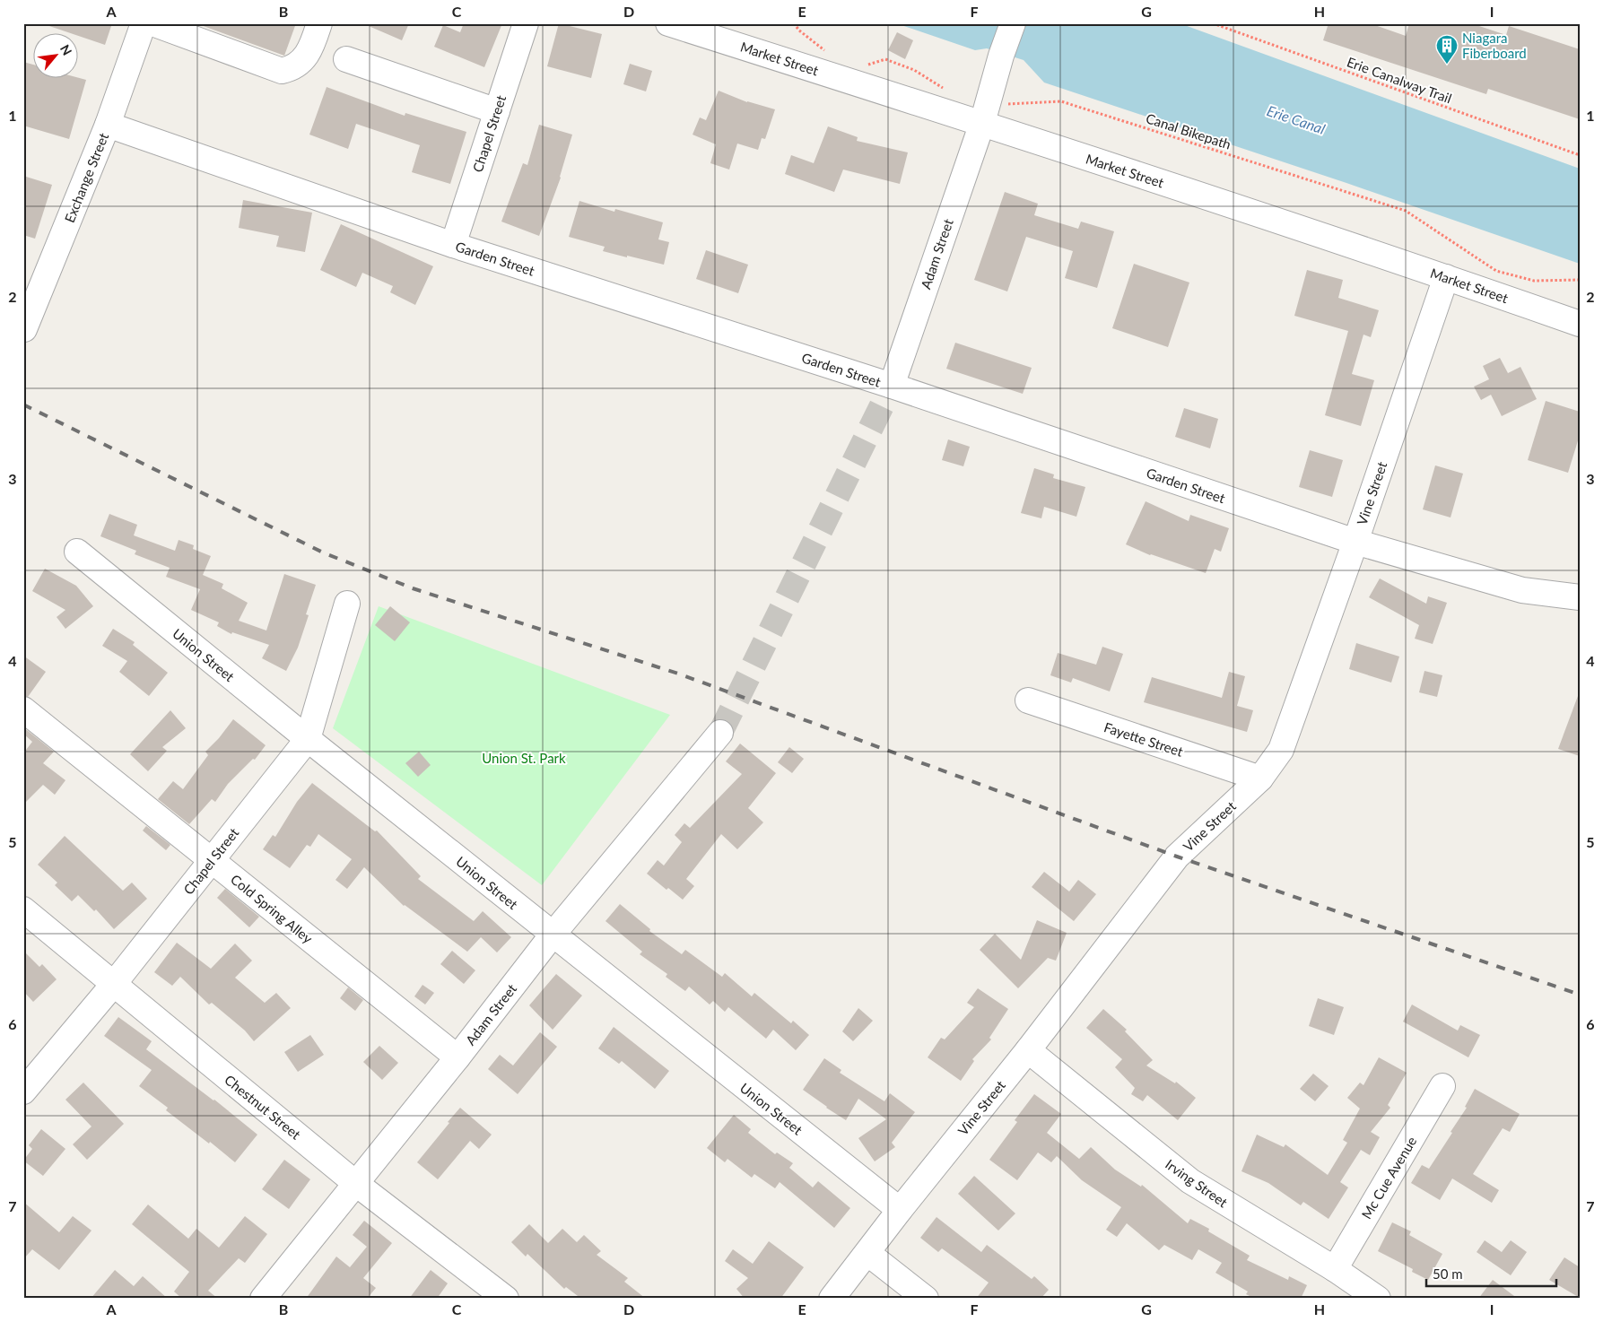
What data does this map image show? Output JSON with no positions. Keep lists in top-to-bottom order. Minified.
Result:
{"streets":{"street":["Market Street","Chapel Street","Exchange Street","Adam Street","Garden Street","Vine Street","Union Street","Fayette Street","Cold Spring Alley","Chestnut Street","Mc Cue Avenue","Irving Street"],"path":["Erie Canalway Trail","Canal Bikepath"]},"crossings":[["Market Street","Canal Bikepath"],["Market Street","Adam Street"],["Market Street","Vine Street"],["Canal Bikepath","Adam Street"],["Chapel Street","Garden Street"],["Chapel Street","Union Street"],["Chapel Street","Cold Spring Alley"],["Chapel Street","Chestnut Street"],["Exchange Street","Garden Street"],["Adam Street","Garden Street"],["Adam Street","Union Street"],["Adam Street","Cold Spring Alley"],["Adam Street","Chestnut Street"],["Garden Street","Vine Street"],["Vine Street","Union Street"],["Vine Street","Fayette Street"],["Vine Street","Irving Street"],["Mc Cue Avenue","Irving Street"]],"water":["Erie Canal"],"parks":["Union St. Park"],"places":{"building":["Niagara Fiberboard"]},"scale_bar":"50 m","north":"top right","grid":{"columns":["A","B","C","D","E","F","G","H","I"],"rows":["1","2","3","4","5","6","7"]}}
